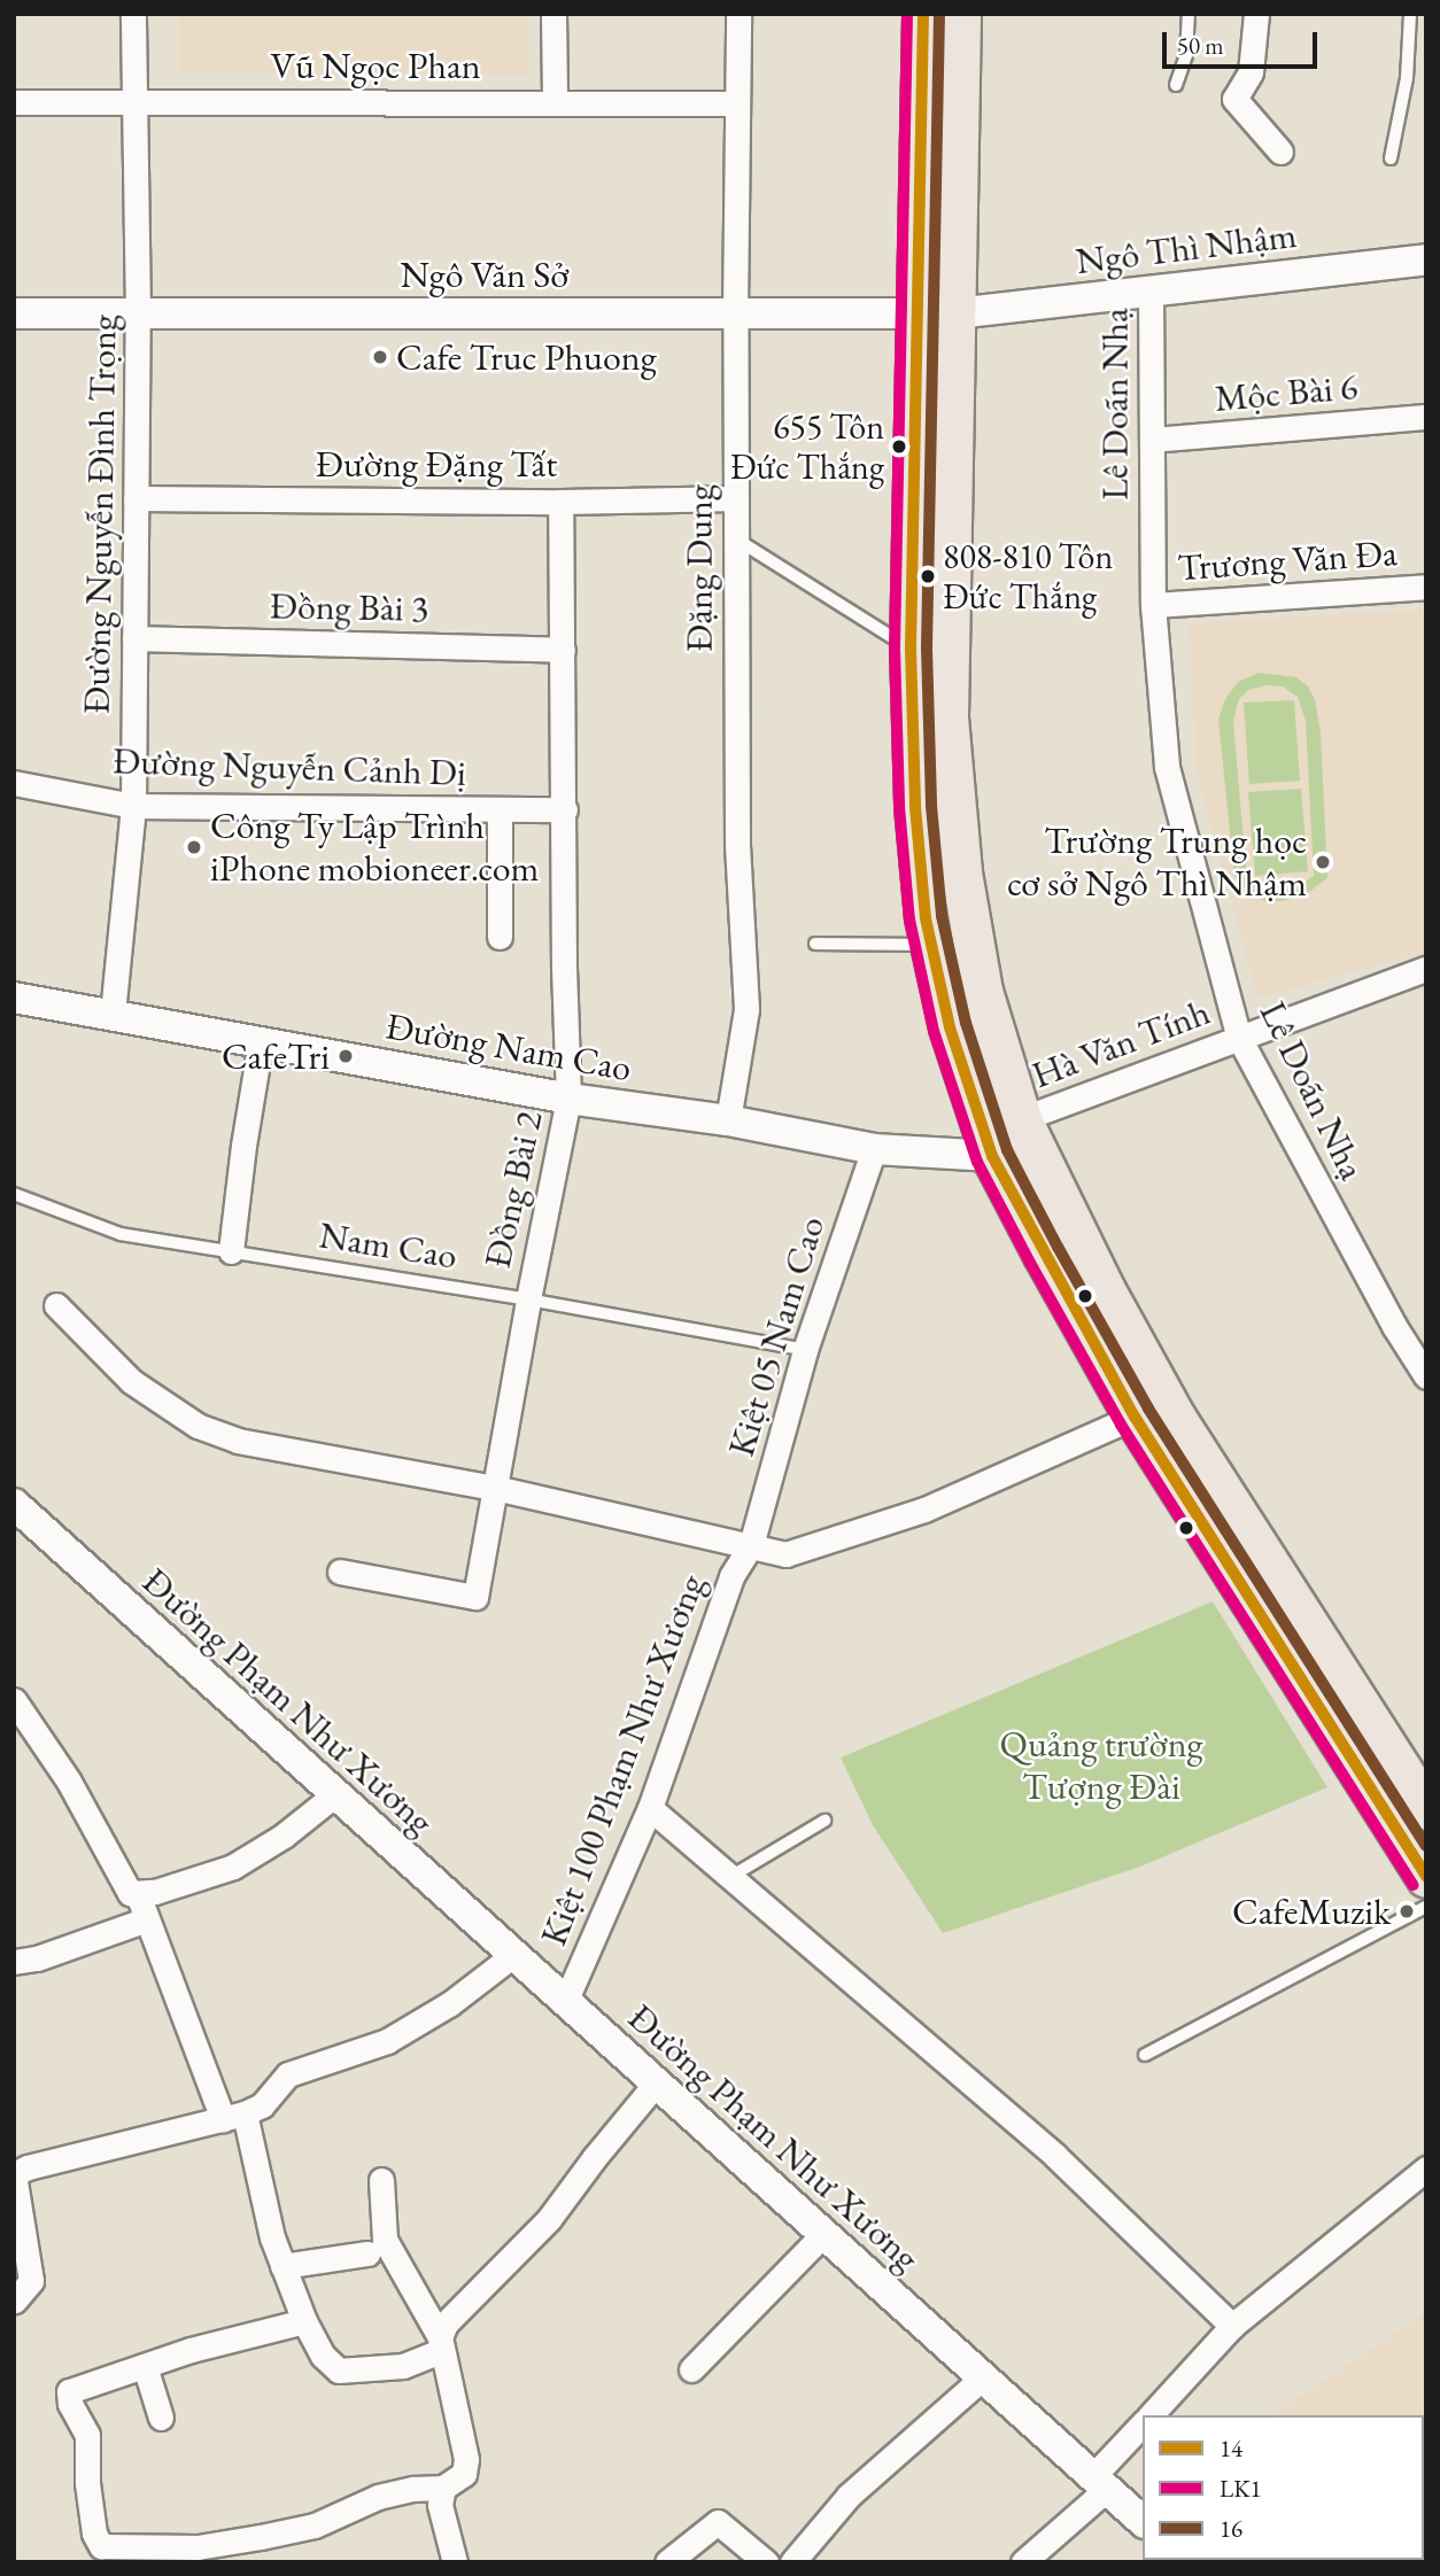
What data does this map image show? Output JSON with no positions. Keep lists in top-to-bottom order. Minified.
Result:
{"streets":{"street":["Vũ Ngọc Phan","Ngô Thì Nhậm","Ngô Văn Sở","Mộc Bài 6","Lê Doãn Nhạ","Đường Đặng Tất","Đường Nguyễn Đình Trọng","Trương Văn Đa","Đặng Dung","Đồng Bài 3","Đường Nguyễn Cảnh Dị","Hà Văn Tính","Đường Nam Cao","Đồng Bài 2","Kiệt 05 Nam Cao","Đường Phạm Như Xương","Kiệt 100 Phạm Như Xương"],"lane":["Nam Cao"]},"crossings":[["Vũ Ngọc Phan","Đường Nguyễn Đình Trọng"],["Vũ Ngọc Phan","Đặng Dung"],["Ngô Thì Nhậm","Ngô Văn Sở"],["Ngô Thì Nhậm","Lê Doãn Nhạ"],["Ngô Văn Sở","Đường Nguyễn Đình Trọng"],["Ngô Văn Sở","Đặng Dung"],["Mộc Bài 6","Lê Doãn Nhạ"],["Lê Doãn Nhạ","Trương Văn Đa"],["Lê Doãn Nhạ","Hà Văn Tính"],["Đường Đặng Tất","Đường Nguyễn Đình Trọng"],["Đường Đặng Tất","Đặng Dung"],["Đường Đặng Tất","Đồng Bài 2"],["Đường Nguyễn Đình Trọng","Đồng Bài 3"],["Đường Nguyễn Đình Trọng","Đường Nguyễn Cảnh Dị"],["Đường Nguyễn Đình Trọng","Đường Nam Cao"],["Đặng Dung","Đường Nam Cao"],["Đồng Bài 3","Đồng Bài 2"],["Đường Nguyễn Cảnh Dị","Đồng Bài 2"],["Đường Nam Cao","Đồng Bài 2"],["Đường Nam Cao","Kiệt 05 Nam Cao"],["Đồng Bài 2","Nam Cao"],["Nam Cao","Kiệt 05 Nam Cao"],["Kiệt 05 Nam Cao","Kiệt 100 Phạm Như Xương"],["Đường Phạm Như Xương","Kiệt 100 Phạm Như Xương"]],"parks":["Quảng trường Tượng Đài"],"places":["Cafe Truc Phuong","655 Tôn Đức Thắng","808-810 Tôn Đức Thắng","Công Ty Lập Trình iPhone mobioneer.com","Trường Trung học cơ sở Ngô Thì Nhậm","CafeTri","CafeMuzik"],"lines":["transit line 14","transit line LK1","transit line 16"],"legend":["14","LK1","16"],"scale_bar":"50 m"}
